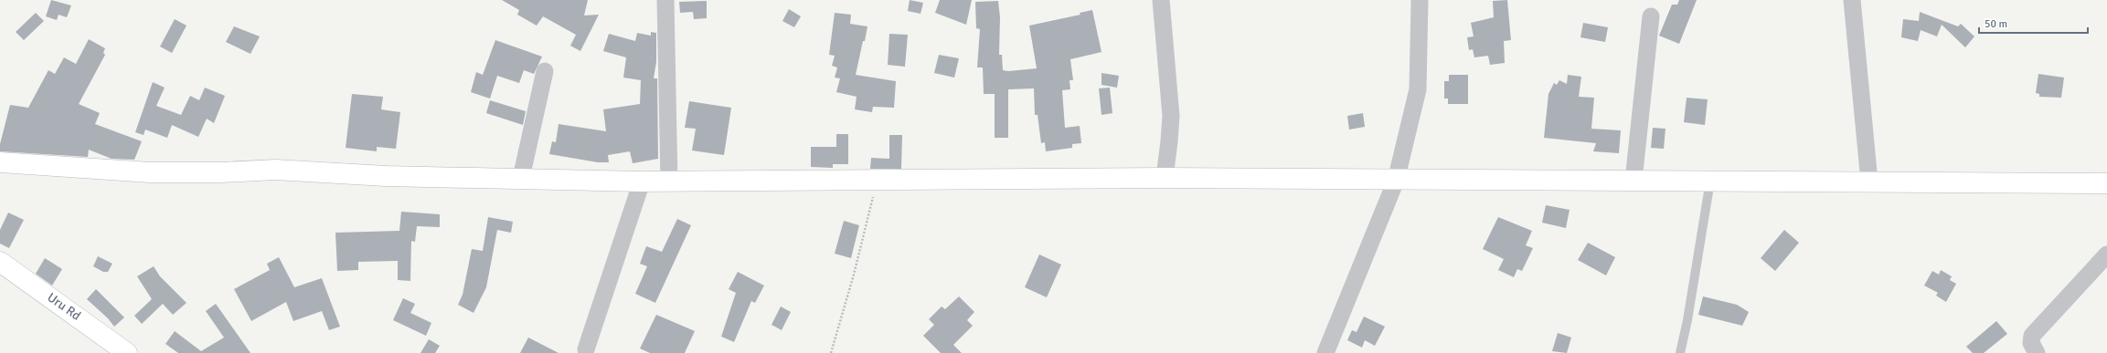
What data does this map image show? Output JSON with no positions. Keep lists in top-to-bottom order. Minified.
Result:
{"streets":{"street":["Uru Rd"]},"scale_bar":"50 m"}
